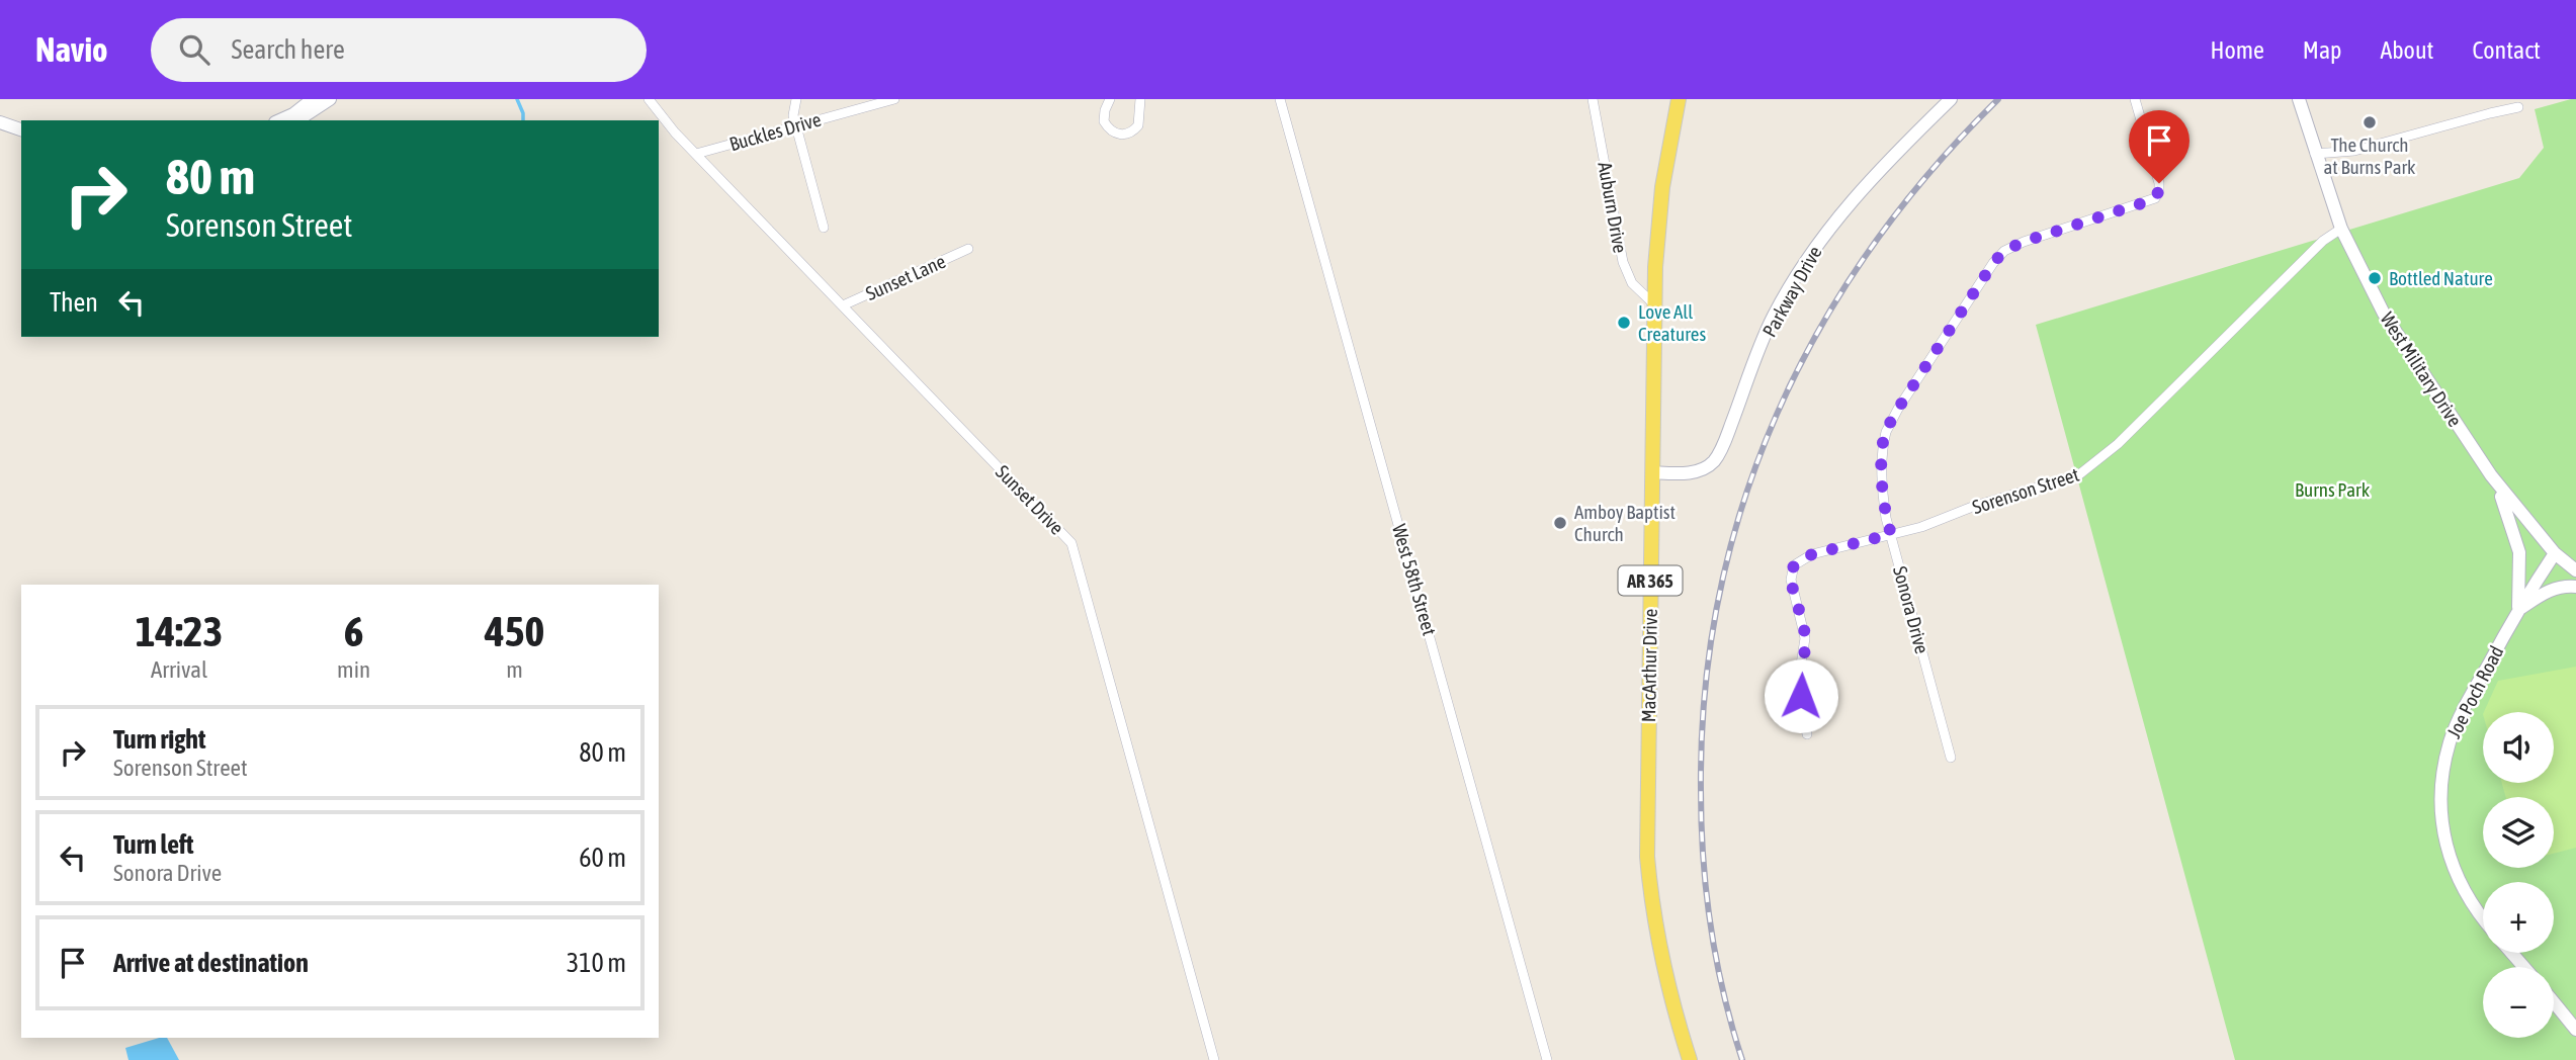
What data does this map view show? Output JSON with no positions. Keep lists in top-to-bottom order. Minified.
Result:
{"streets":{"main road":["AR 365","MacArthur Drive"],"street":["Buckles Drive","Auburn Drive","Sunset Lane","Parkway Drive","West Military Drive","Sorenson Street","Sunset Drive","West 58th Street","Sonora Drive","Joe Poch Road"]},"crossings":[["Buckles Drive","Sunset Drive"],["Auburn Drive","MacArthur Drive"],["Sunset Lane","Sunset Drive"],["Parkway Drive","MacArthur Drive"],["West Military Drive","Sorenson Street"],["West Military Drive","Joe Poch Road"],["Sorenson Street","Sonora Drive"]],"parks":["Burns Park"],"places":["The Church at Burns Park","Bottled Nature","Love All Creatures","Amboy Baptist Church"],"page":{"header":"Navio","search":"Search here","nav":["Home","Map","About","Contact"],"turn":["80 m","Sorenson Street"],"then":"Then","eta":["14:23","Arrival","6","min","450","m"],"list":[{"name":"Turn right","note":"Sorenson Street","value":"80 m"},{"name":"Turn left","note":"Sonora Drive","value":"60 m"},{"name":"Arrive at destination","value":"310 m"}],"map_buttons":["+","−"]}}
